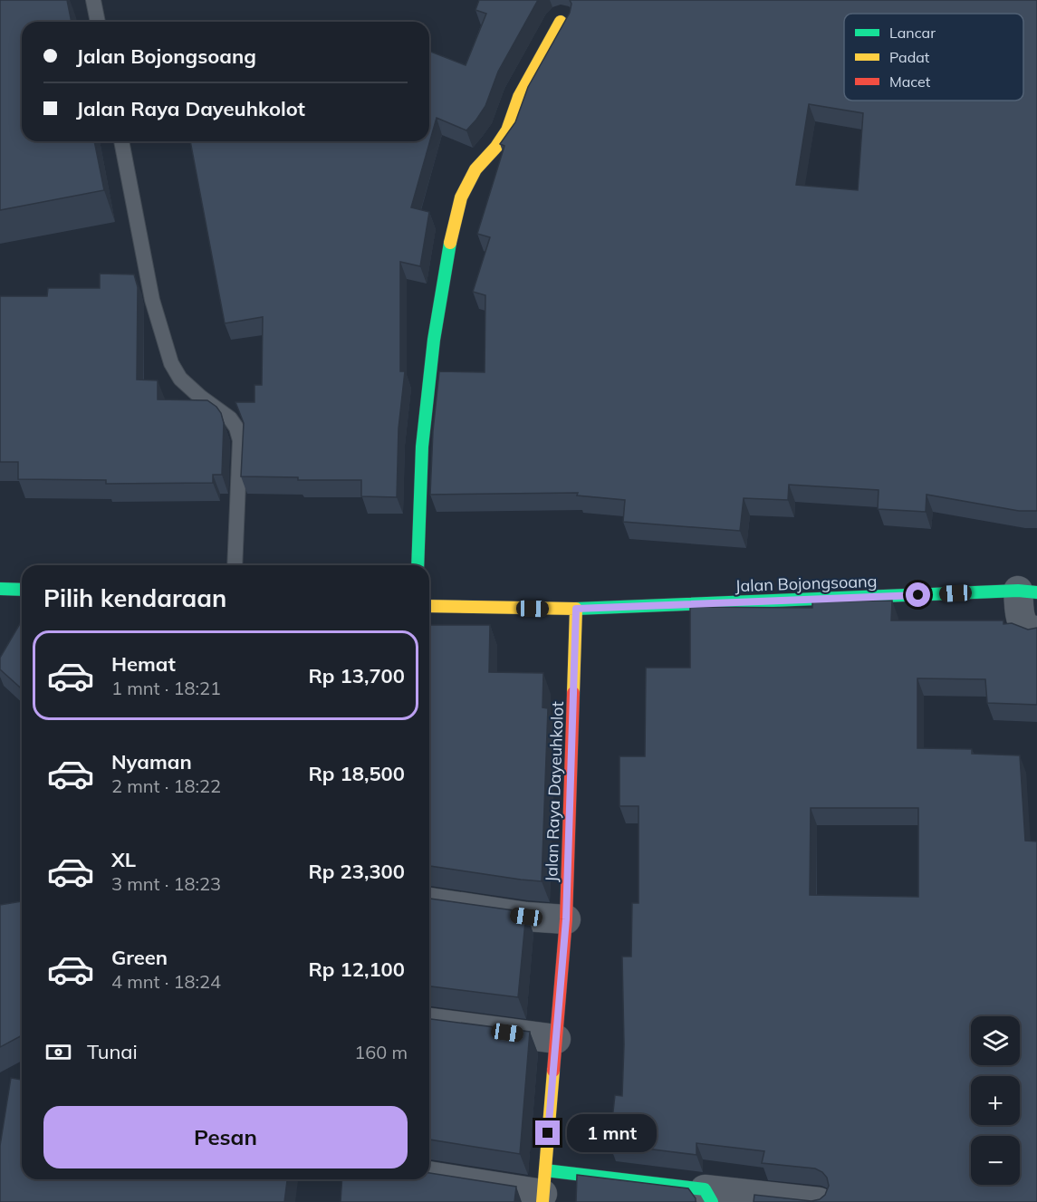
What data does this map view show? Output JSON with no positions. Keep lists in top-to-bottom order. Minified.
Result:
{"streets":{"main road":["Jalan Bojongsoang","Jalan Raya Dayeuhkolot"]},"crossings":[["Jalan Bojongsoang","Jalan Raya Dayeuhkolot"]],"legend":["Lancar","Padat","Macet"],"page":{"banner":["Jalan Bojongsoang","Jalan Raya Dayeuhkolot"],"heading":"Pilih kendaraan","list":[{"name":"Hemat","note":"1 mnt · 18:21","value":"Rp 13,700"},{"name":"Nyaman","note":"2 mnt · 18:22","value":"Rp 18,500"},{"name":"XL","note":"3 mnt · 18:23","value":"Rp 23,300"},{"name":"Green","note":"4 mnt · 18:24","value":"Rp 12,100"}],"map_buttons":["+","−"],"pay":["Tunai","160 m"],"buttons":"Pesan","bubble":"1 mnt"}}
